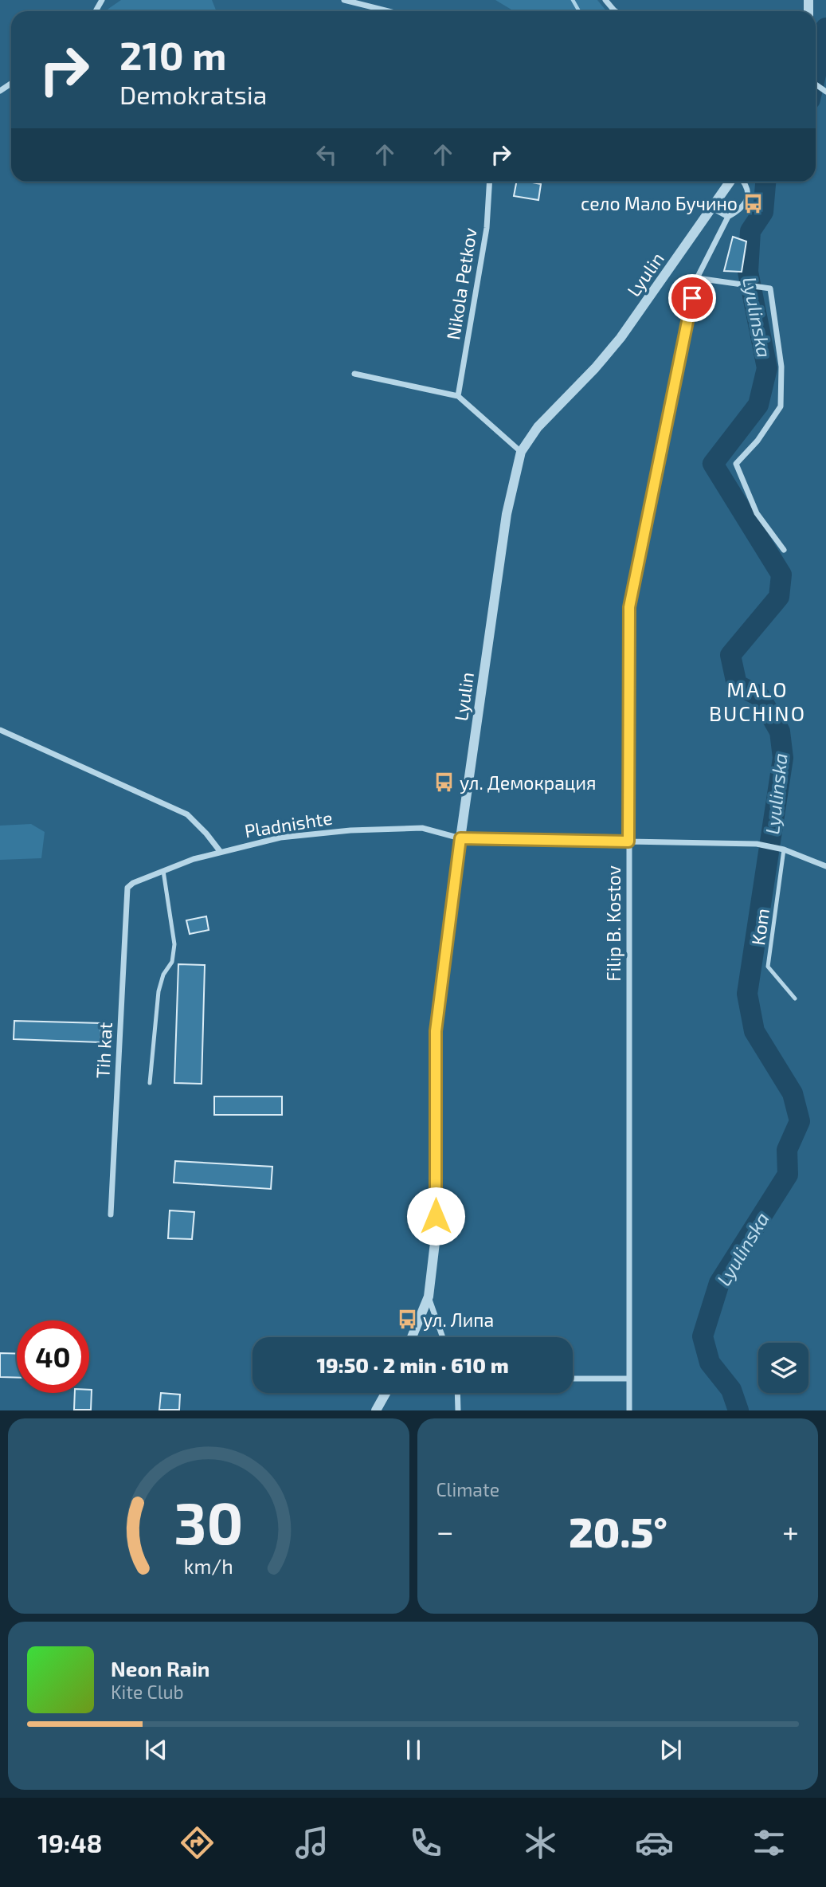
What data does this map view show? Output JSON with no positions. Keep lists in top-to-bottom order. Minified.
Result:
{"streets":{"street":["Lyulin","Nikola Petkov","Pladnishte","Filip B. Kostov","Tih kat"],"lane":["Kom"]},"crossings":[["Lyulin","Pladnishte"],["Pladnishte","Filip B. Kostov"],["Pladnishte","Kom"],["Pladnishte","Tih kat"]],"districts":["MALO BUCHINO"],"water":["Lyulinska"],"places":{"bus stop":["село Мало Бучино","ул. Демокрация","ул. Липа"]},"page":{"turn":["210 m","Demokratsia"],"limit":"40","trip":"19:50 · 2 min · 610 m","tile":"Climate","heat":["−","20.5°","+"],"song":["Neon Rain","Kite Club"],"tabs":"19:48","gauge":["30","km/h"]}}
